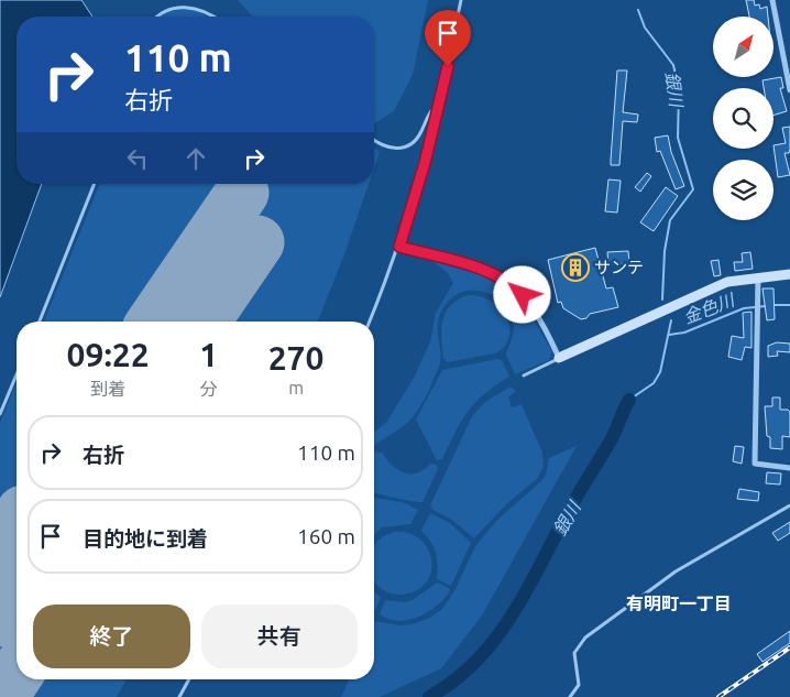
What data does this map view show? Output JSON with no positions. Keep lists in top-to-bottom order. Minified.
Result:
{"districts":["有明町一丁目"],"water":["銀川","金色川"],"places":{"building":["サンテ"]},"north":"top right","page":{"turn":["110 m","右折"],"eta":["09:22","到着","1","分","270","m"],"list":[{"name":"右折","value":"110 m"},{"name":"目的地に到着","value":"160 m"}],"buttons":["終了","共有"]}}
